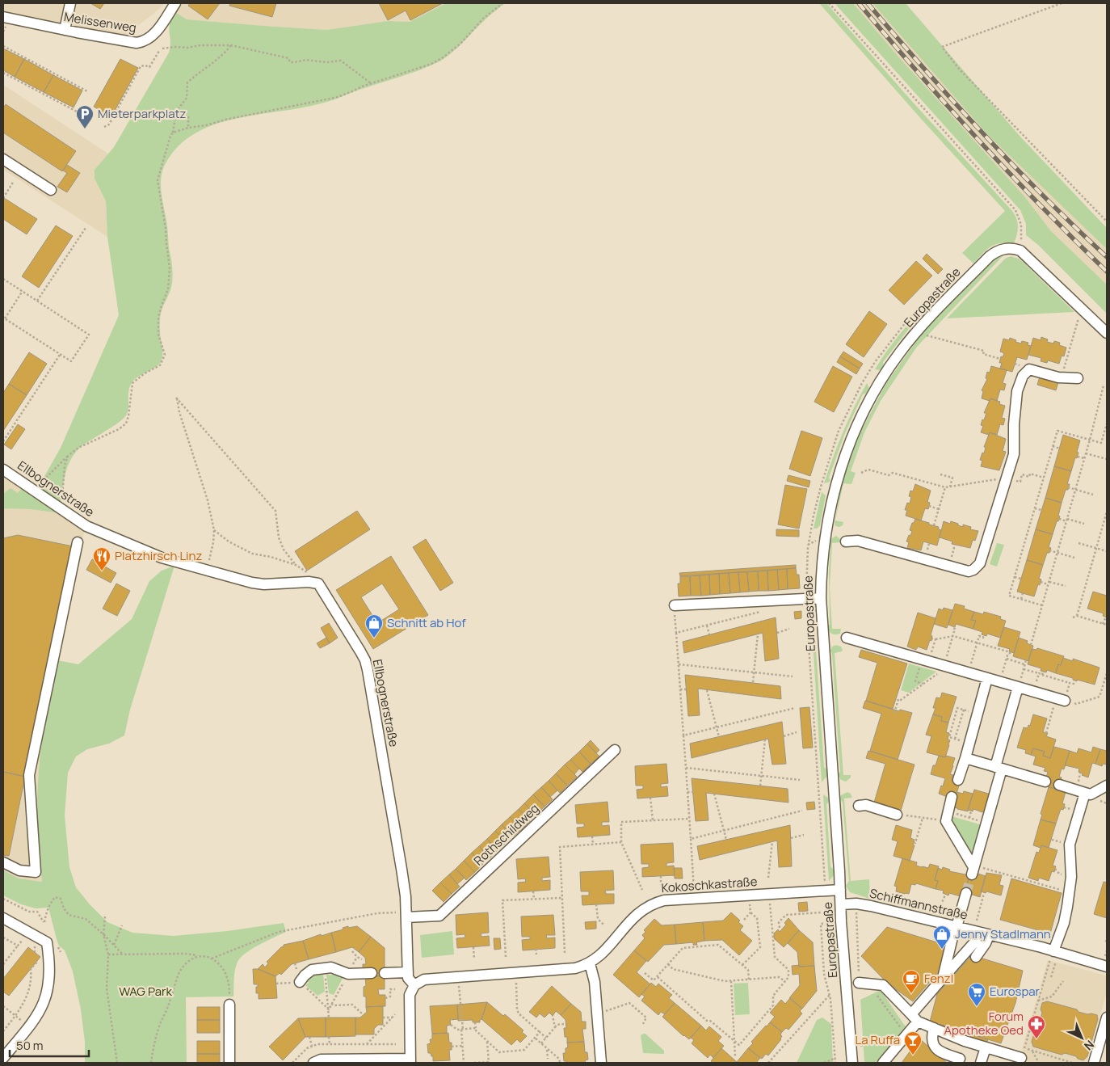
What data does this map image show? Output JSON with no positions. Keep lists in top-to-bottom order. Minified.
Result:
{"streets":{"street":["Melissenweg","Europastraße","Ellbognerstraße","Rothschildweg","Kokoschkastraße","Schiffmannstraße"]},"crossings":[["Europastraße","Kokoschkastraße"],["Europastraße","Schiffmannstraße"],["Ellbognerstraße","Rothschildweg"],["Ellbognerstraße","Kokoschkastraße"]],"parks":["WAG Park"],"places":{"parking":["Mieterparkplatz"],"restaurant":["Platzhirsch Linz"],"shop":["Schnitt ab Hof","Jenny Stadlmann"],"cafe":["Fenzl"],"supermarket":["Eurospar"],"pharmacy":["Forum Apotheke Oed"],"bar":["La Ruffa"]},"scale_bar":"50 m","north":"bottom right"}
